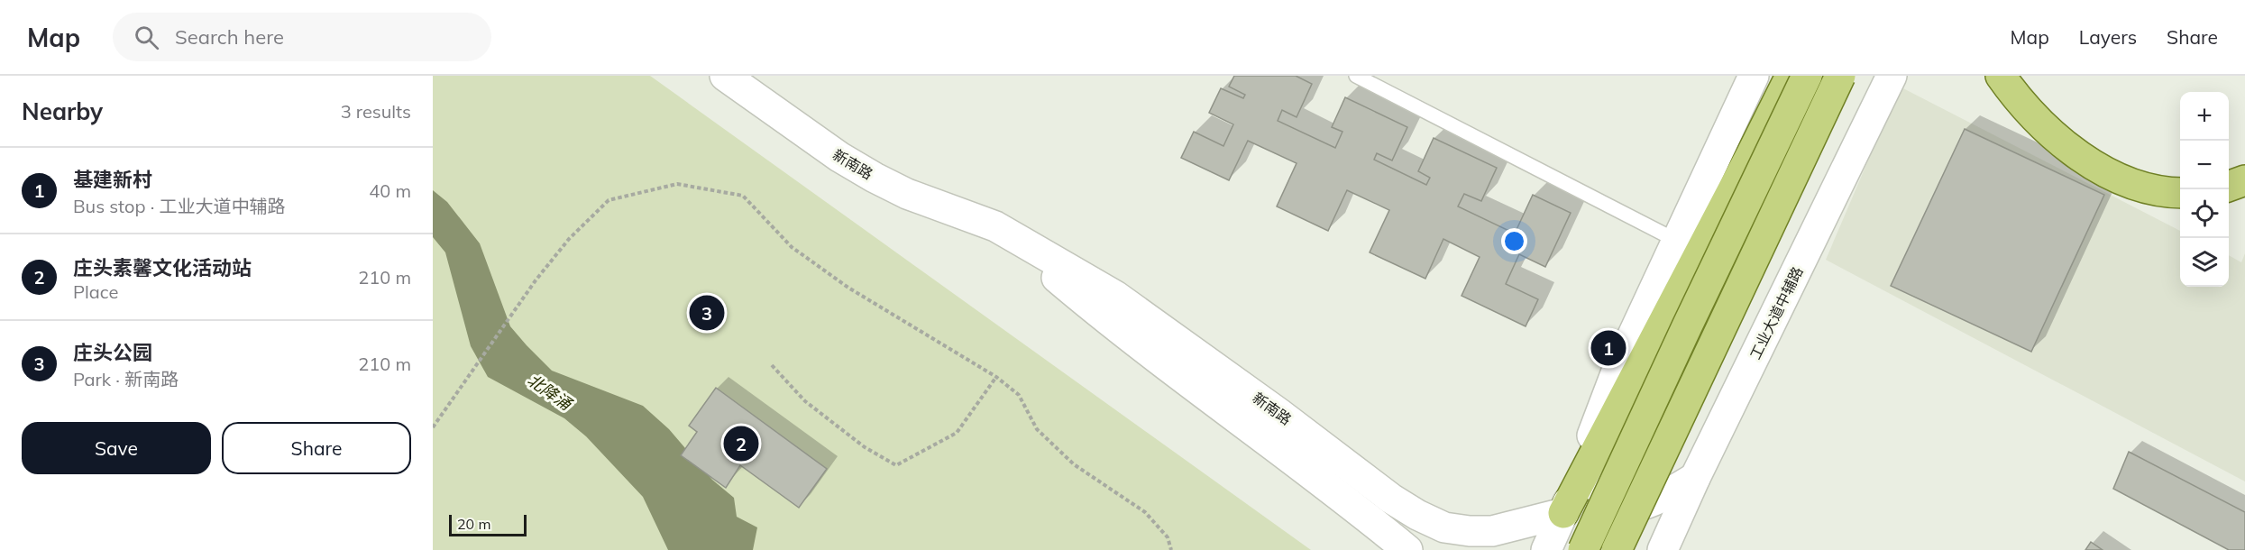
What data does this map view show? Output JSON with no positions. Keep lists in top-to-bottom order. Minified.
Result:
{"streets":{"street":["新南路","工业大道中辅路"]},"water":["北降涌"],"scale_bar":"20 m","page":{"header":"Map","search":"Search here","nav":["Map","Layers","Share"],"heading":["Nearby","3 results"],"map_buttons":["+","−"],"list":[{"mark":"1","name":"基建新村","note":"Bus stop · 工业大道中辅路","value":"40 m"},{"mark":"2","name":"庄头素馨文化活动站","note":"Place","value":"210 m"},{"mark":"3","name":"庄头公园","note":"Park · 新南路","value":"210 m"}],"pins":["3","1","2"],"buttons":["Save","Share"],"scale":"20 m"}}
